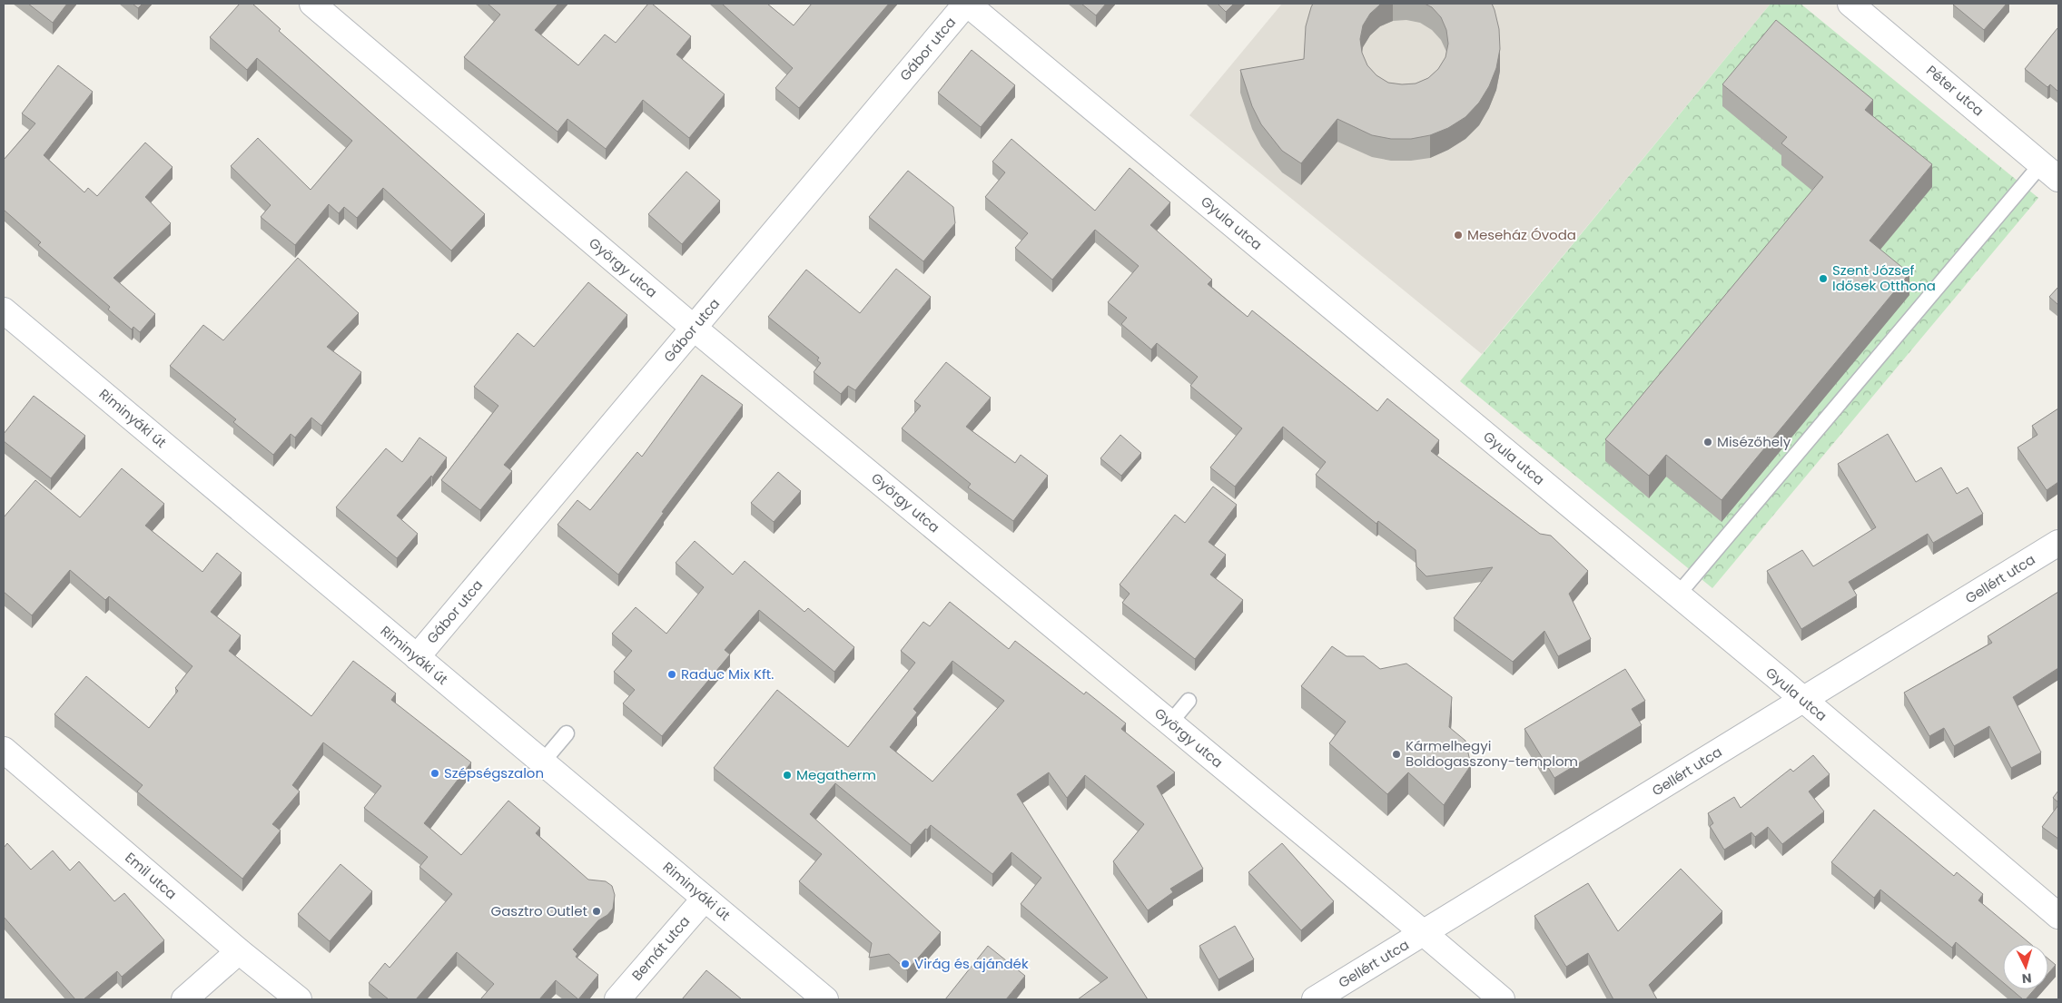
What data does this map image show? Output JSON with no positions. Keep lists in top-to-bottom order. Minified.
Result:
{"streets":{"street":["Gábor utca","Péter utca","Gyula utca","György utca","Riminyáki út","Gellért utca","Emil utca","Bernát utca"]},"crossings":[["Gábor utca","Gyula utca"],["Gábor utca","György utca"],["Gábor utca","Riminyáki út"],["Gyula utca","Gellért utca"],["György utca","Gellért utca"],["Riminyáki út","Bernát utca"]],"places":["Meseház Óvoda","Szent József Idősek Otthona","Misézőhely","Raduc Mix Kft.","Kármelhegyi Boldogasszony-templom","Szépségszalon","Megatherm","Gasztro Outlet","Virág és ajándék"],"north":"bottom"}
